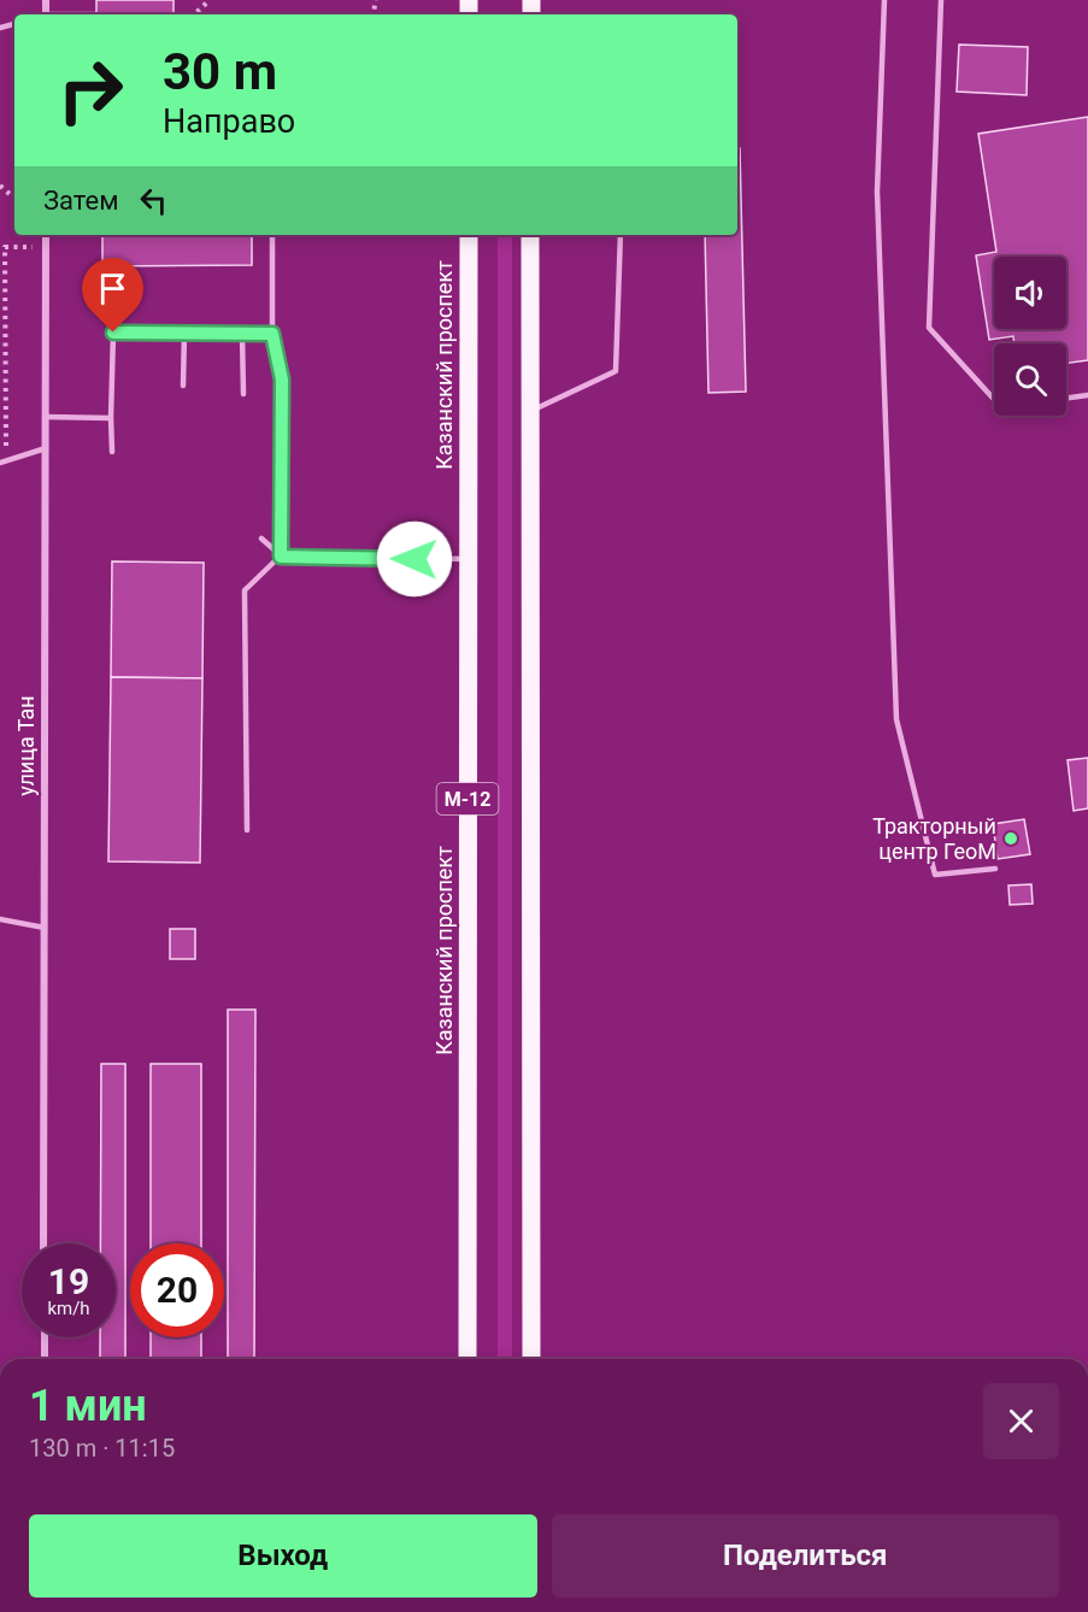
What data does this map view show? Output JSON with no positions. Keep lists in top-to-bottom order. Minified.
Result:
{"streets":{"main road":["Казанский проспект","М-12"],"street":["улица Тан"]},"places":["Тракторный центр ГеоМ"],"page":{"turn":["30 m","Направо"],"then":"Затем","speed":"19 km/h","limit":"20","heading":["1 мин","130 m · 11:15"],"buttons":["Выход","Поделиться"]}}
